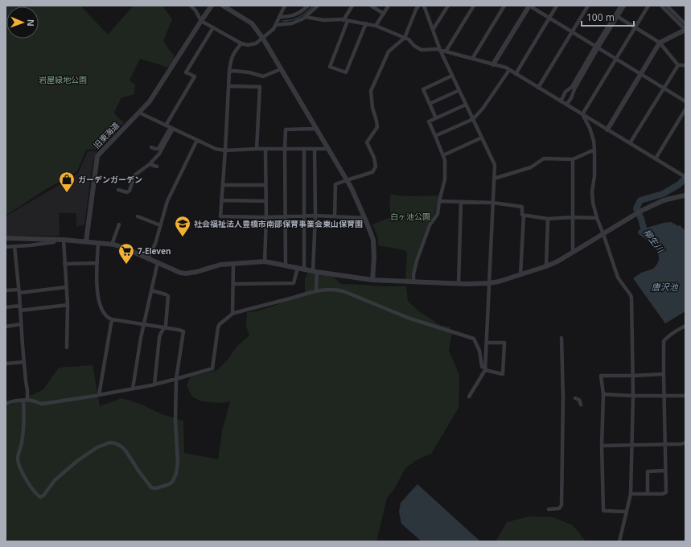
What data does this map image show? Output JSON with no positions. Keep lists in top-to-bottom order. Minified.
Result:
{"streets":{"street":["旧東海道"]},"water":["柳生川","唐沢池"],"parks":["岩屋緑地公園","白ヶ池公園"],"places":{"shop":["ガーデンガーデン"],"school or university":["社会福祉法人豊橋市南部保育事業会東山保育園"],"supermarket":["7-Eleven"]},"scale_bar":"100 m","north":"right"}
